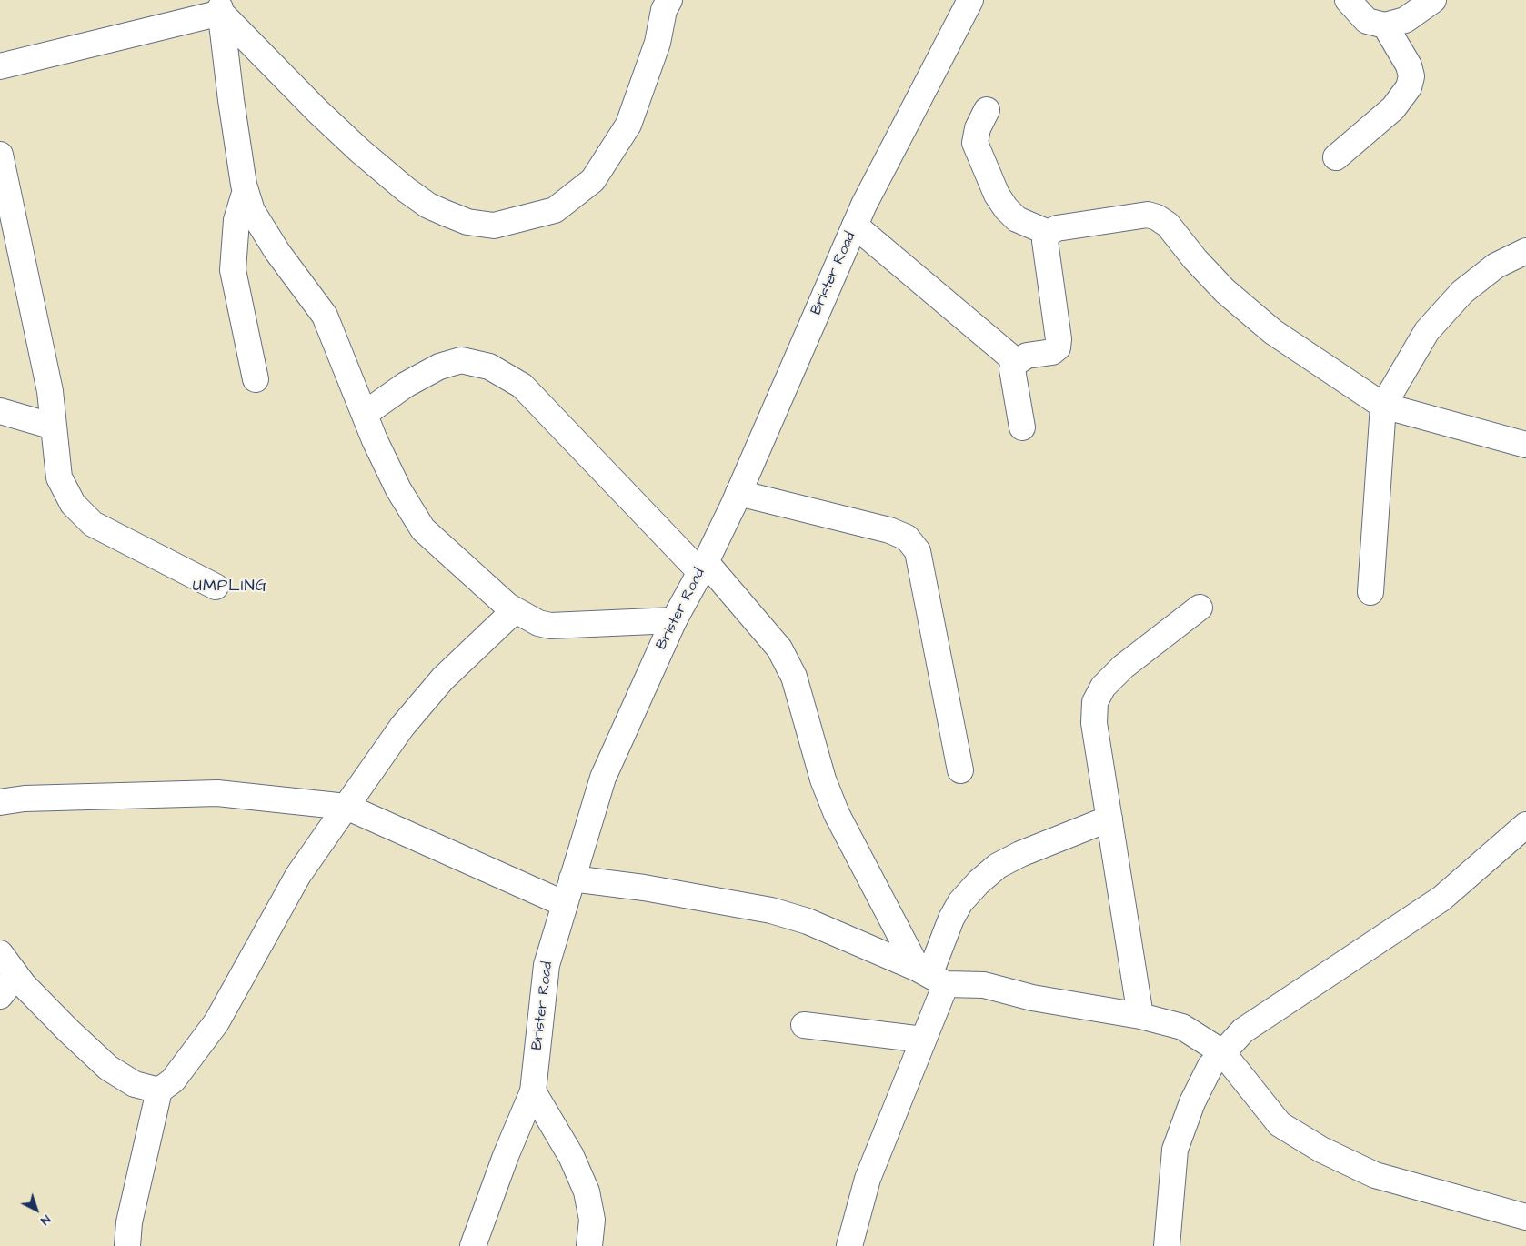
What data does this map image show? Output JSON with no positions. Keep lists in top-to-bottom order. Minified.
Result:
{"streets":{"street":["Brister Road"]},"districts":["UMPLING"],"north":"bottom right"}
